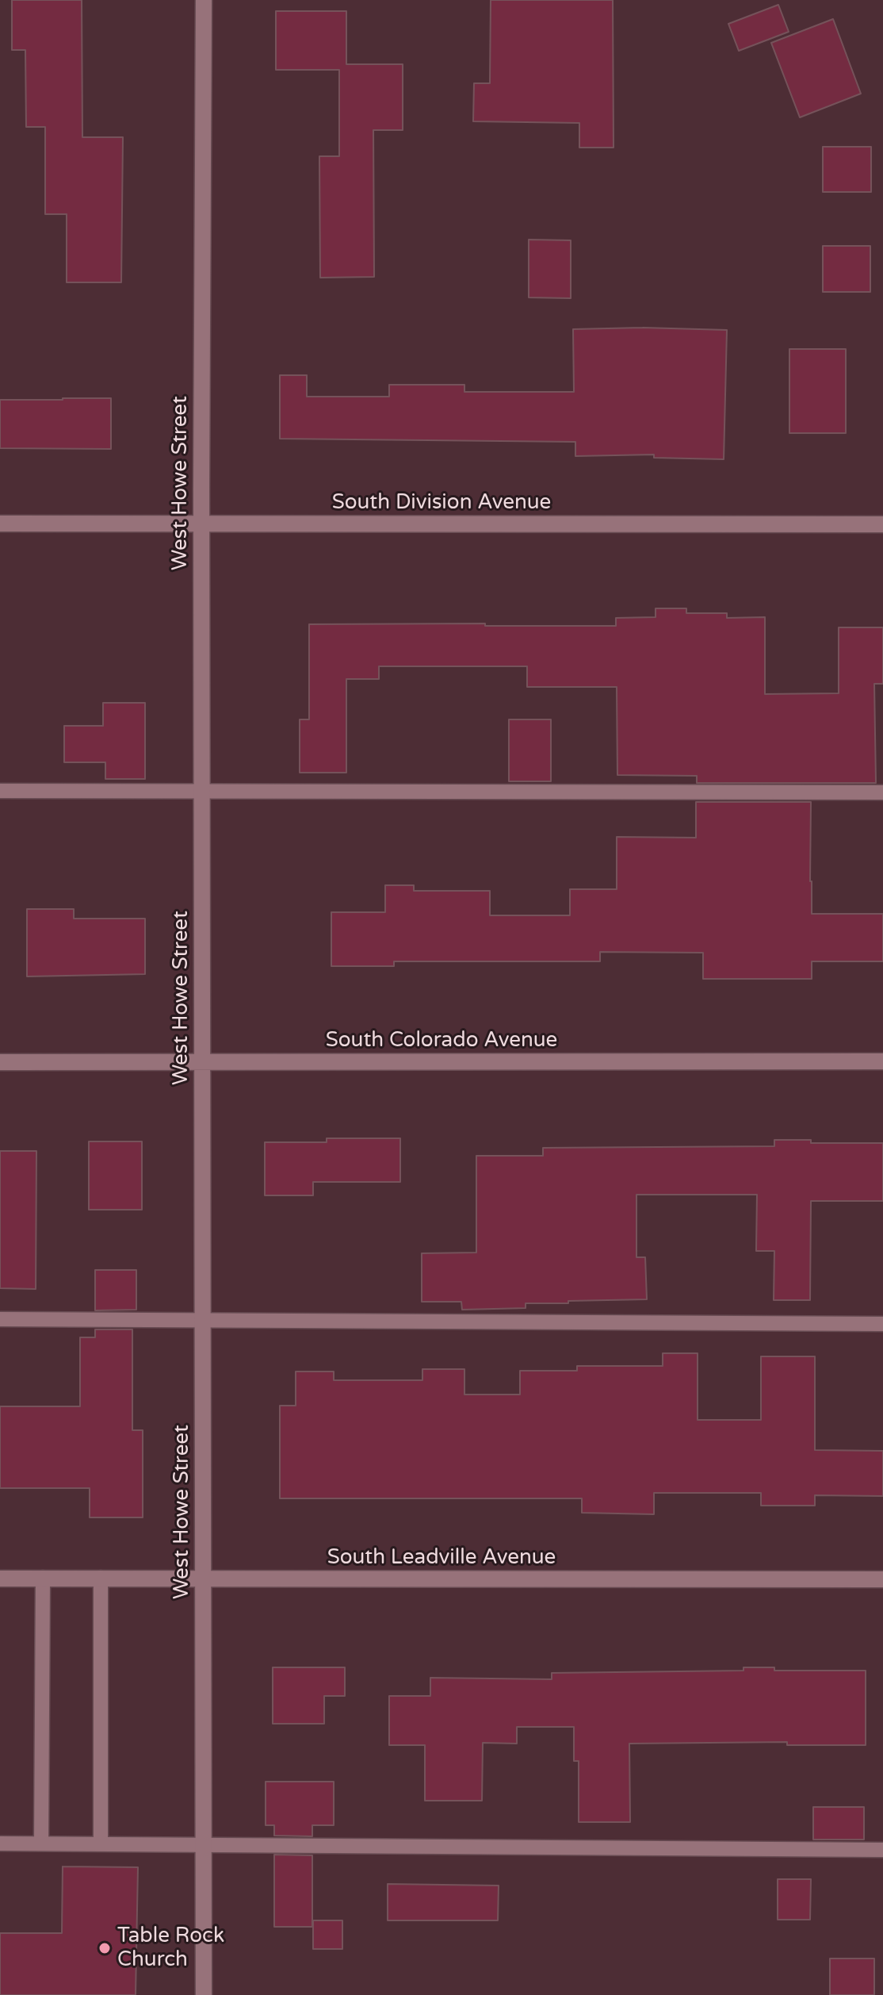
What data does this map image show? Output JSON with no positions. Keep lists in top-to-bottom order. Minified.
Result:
{"streets":{"street":["West Howe Street","South Division Avenue","South Colorado Avenue","South Leadville Avenue"]},"crossings":[["West Howe Street","South Division Avenue"],["West Howe Street","South Colorado Avenue"],["West Howe Street","South Leadville Avenue"]],"places":["Table Rock Church"]}
